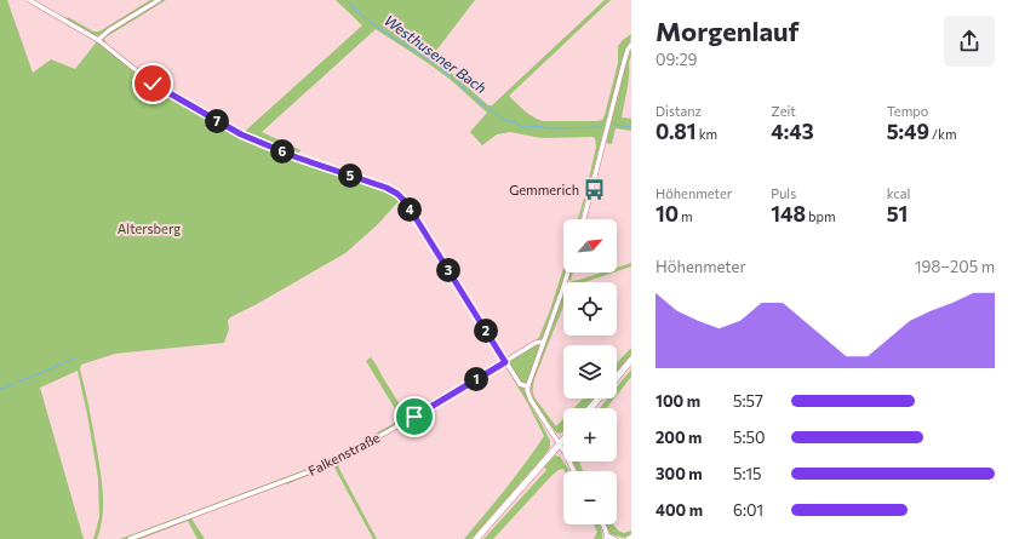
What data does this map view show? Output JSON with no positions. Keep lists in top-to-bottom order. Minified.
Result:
{"streets":{"street":["Falkenstraße"]},"water":["Westhusener Bach"],"parks":["Altersberg"],"places":{"bus stop":["Gemmerich"]},"north":"top right","page":{"heading":["Morgenlauf","09:29"],"stats":[["Distanz","0.81 km"],["Zeit","4:43"],["Tempo","5:49 /km"],["Höhenmeter","10 m"],["Puls","148 bpm"],["kcal","51"]],"pins":["7","6","5","4","3","2","1"],"map_buttons":["+","−"],"chart":["Höhenmeter","198–205 m"],"list":[{"name":"100 m","note":"5:57"},{"name":"200 m","note":"5:50"},{"name":"300 m","note":"5:15"},{"name":"400 m","note":"6:01"}]}}
